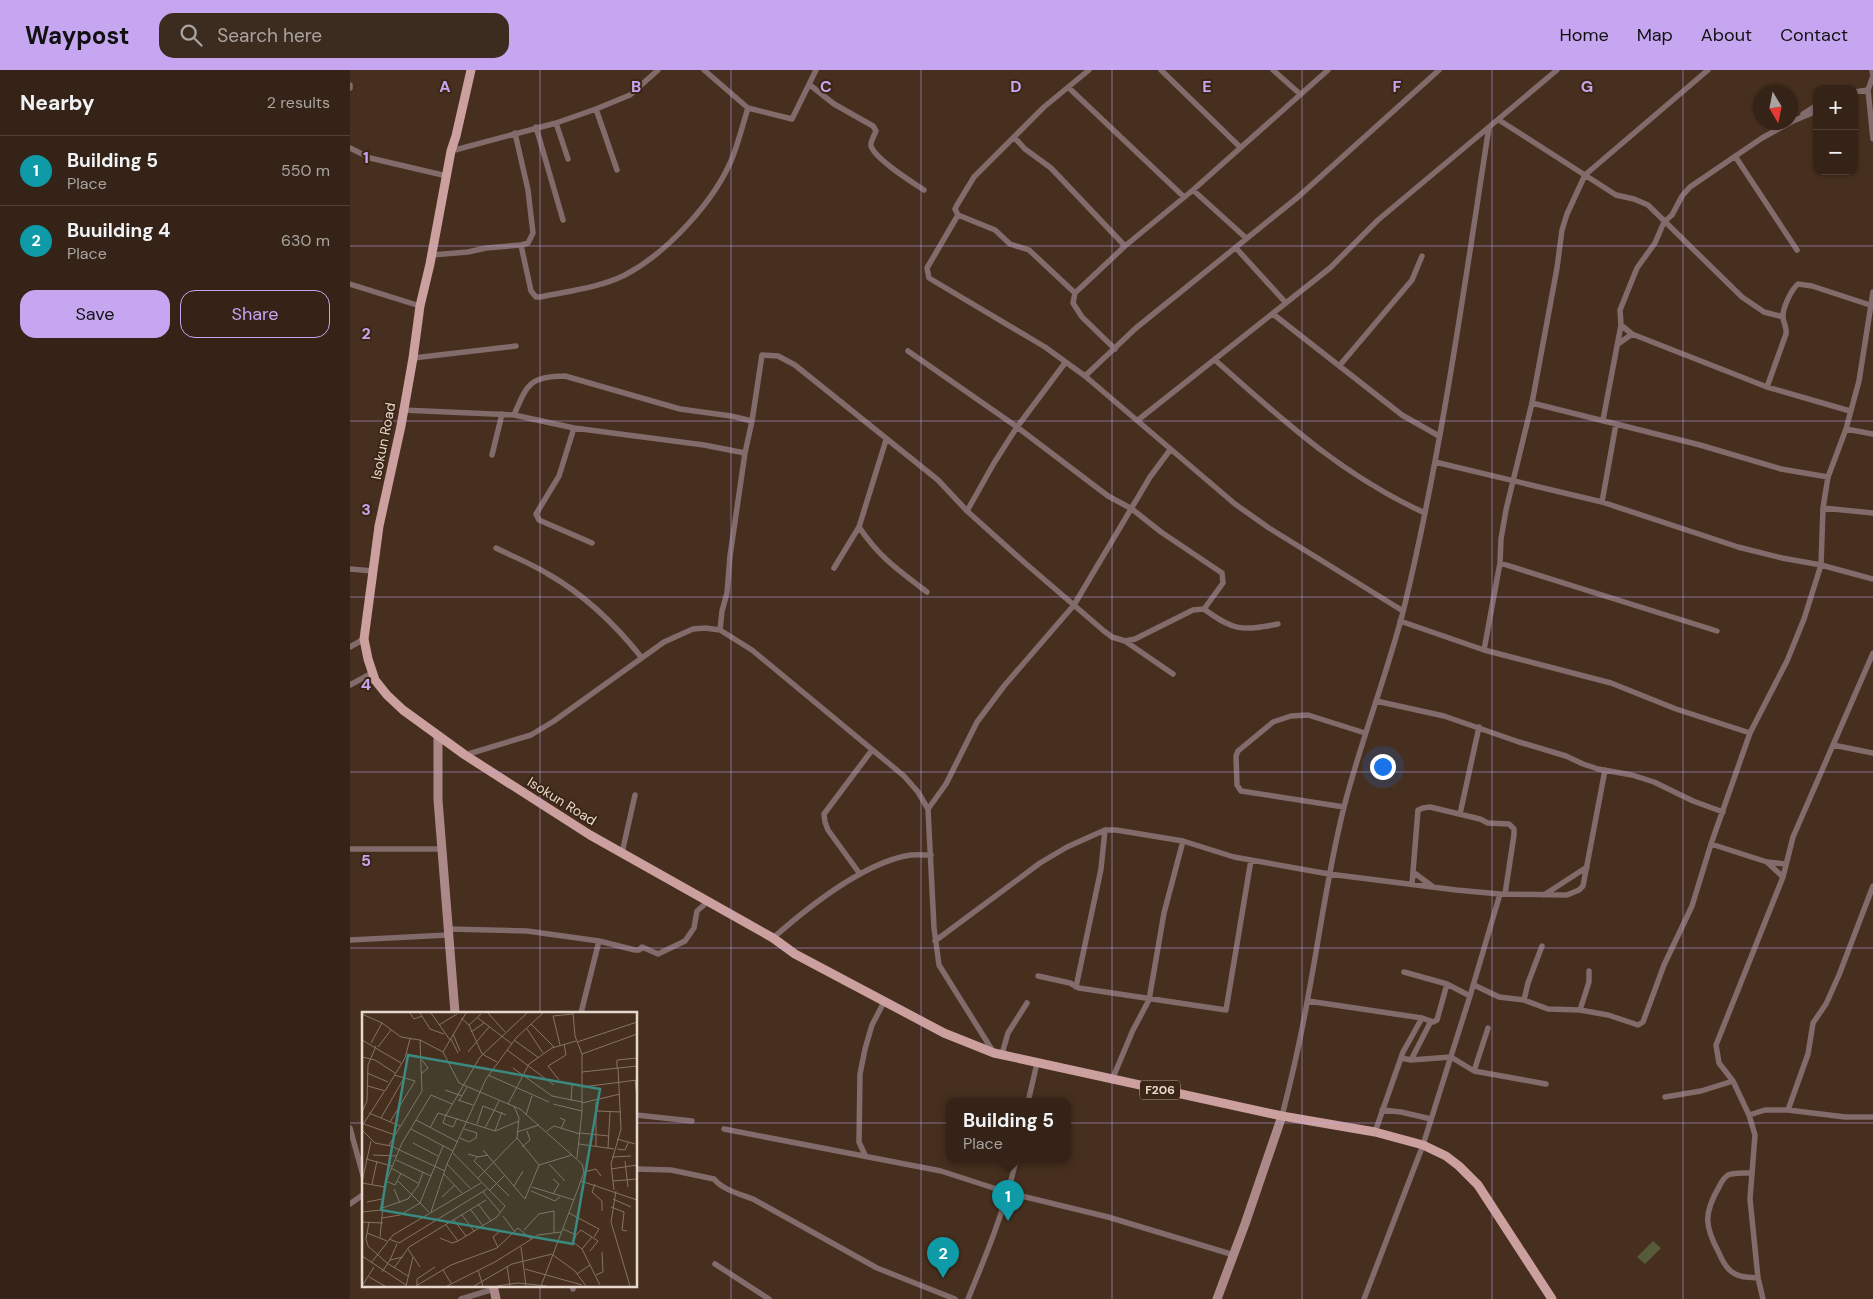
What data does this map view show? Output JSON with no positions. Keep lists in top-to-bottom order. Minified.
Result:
{"streets":{"main road":["Isokun Road","F206"]},"crossings":[["Isokun Road","F206"]],"north":"bottom","page":{"header":"Waypost","search":"Search here","nav":["Home","Map","About","Contact"],"heading":["Nearby","2 results"],"map_buttons":["+","−"],"list":[{"mark":"1","name":"Building 5","note":"Place","value":"550 m"},{"mark":"2","name":"Buuilding 4","note":"Place","value":"630 m"}],"buttons":["Save","Share"],"popup":["Building 5","Place"],"pins":["1","2"]},"grid":{"columns":["A","B","C","D","E","F","G"],"rows":["1","2","3","4","5"]}}
